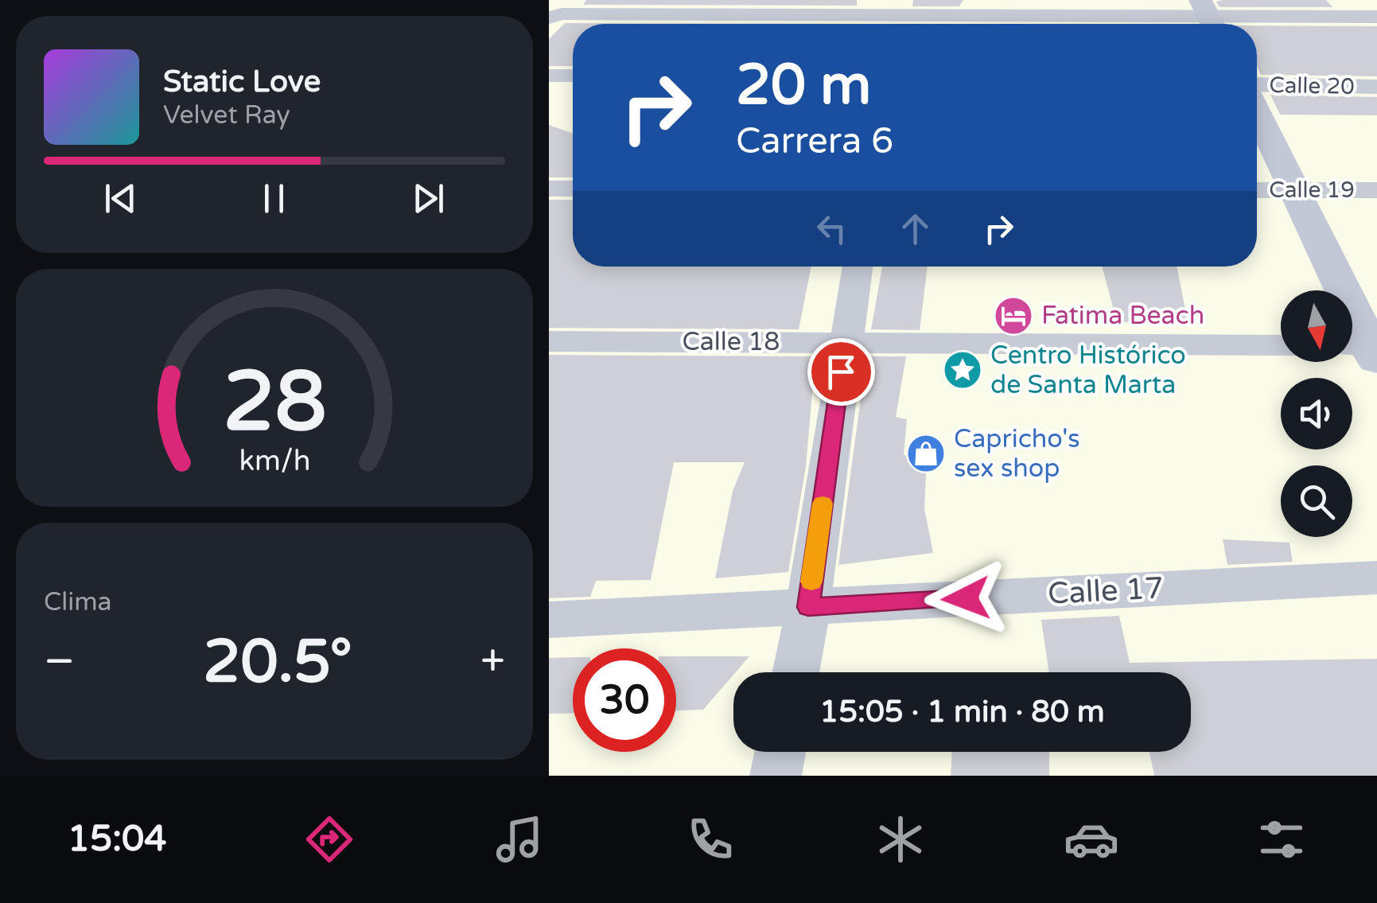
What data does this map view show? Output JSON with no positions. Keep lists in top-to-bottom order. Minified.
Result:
{"streets":{"street":["Calle 20","Calle 19","Calle 18","Calle 17"]},"places":{"hotel":["Fatima Beach"],"place":["Centro Histórico de Santa Marta"],"shop":["Capricho's sex shop"]},"north":"bottom","page":{"turn":["20 m","Carrera 6"],"song":["Static Love","Velvet Ray"],"tile":"Clima","heat":["−","20.5°","+"],"limit":"30","trip":"15:05 · 1 min · 80 m","tabs":"15:04","gauge":["28","km/h"]}}
